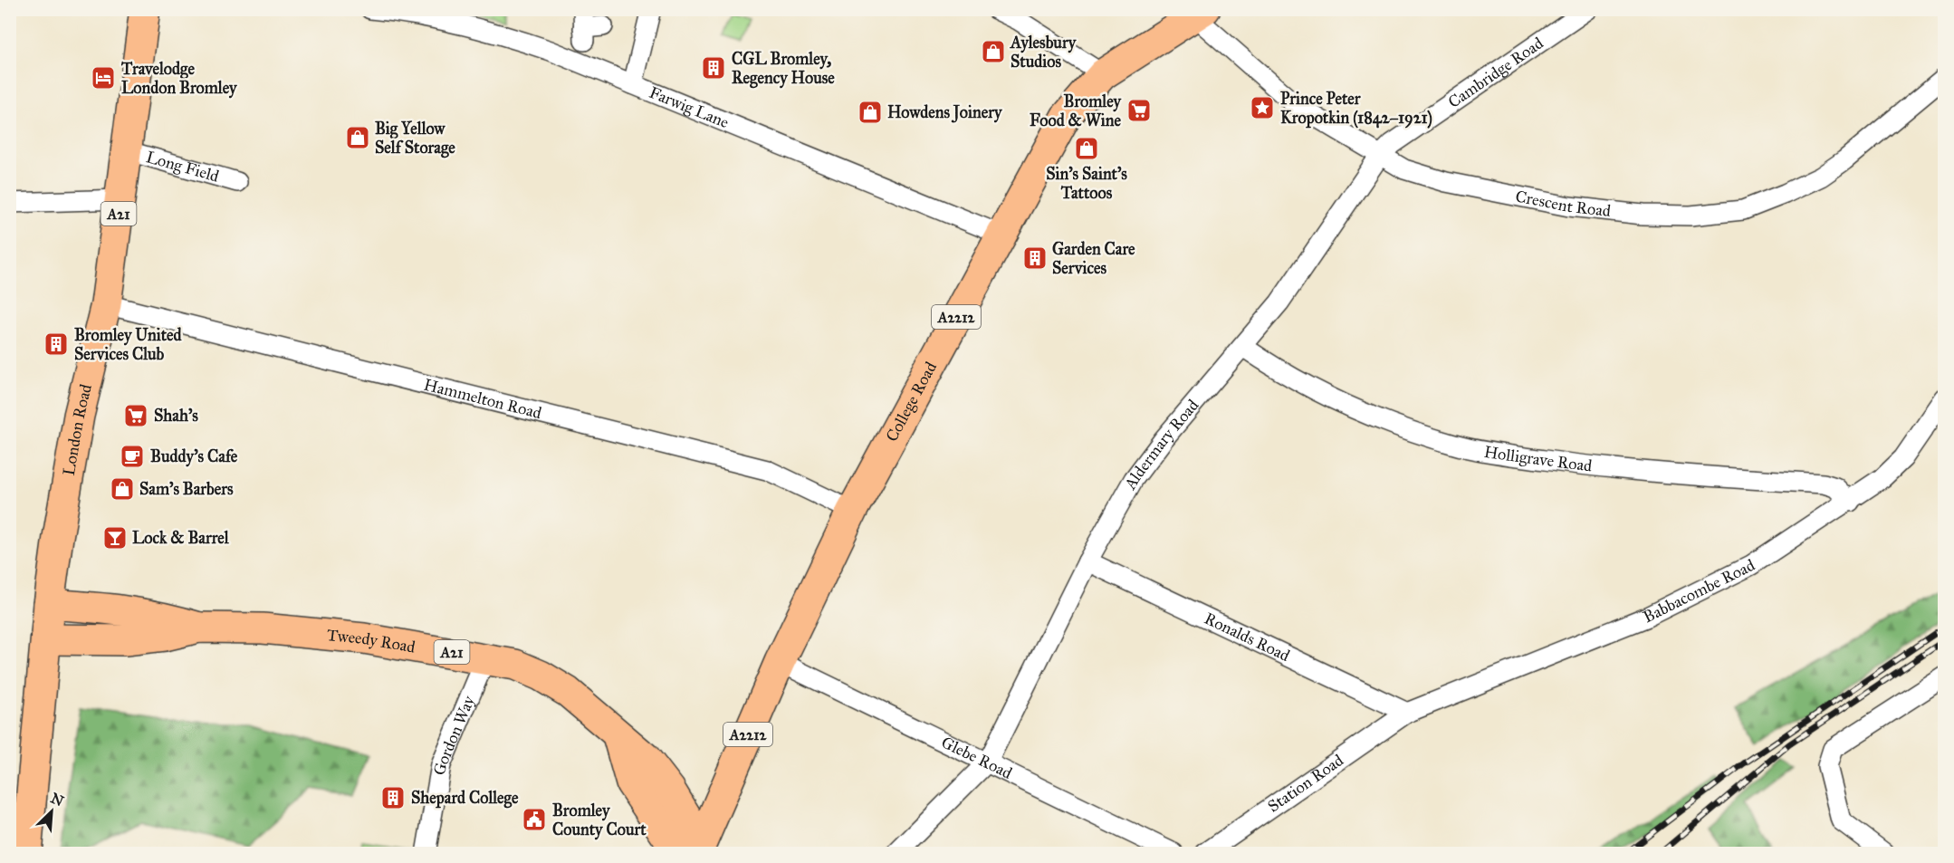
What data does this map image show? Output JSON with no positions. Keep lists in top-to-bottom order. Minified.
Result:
{"streets":{"main road":["A21","A2212","College Road","London Road","Tweedy Road"],"street":["Cambridge Road","Farwig Lane","Long Field","Crescent Road","Hammelton Road","Aldermary Road","Holligrave Road","Babbacombe Road","Ronalds Road","Gordon Way","Glebe Road","Station Road"]},"crossings":[["Cambridge Road","Crescent Road"],["Cambridge Road","Aldermary Road"],["Farwig Lane","College Road"],["Long Field","London Road"],["Crescent Road","College Road"],["Crescent Road","Aldermary Road"],["Hammelton Road","College Road"],["Hammelton Road","London Road"],["College Road","Tweedy Road"],["College Road","Glebe Road"],["London Road","Tweedy Road"],["Aldermary Road","Holligrave Road"],["Aldermary Road","Ronalds Road"],["Aldermary Road","Glebe Road"],["Holligrave Road","Babbacombe Road"],["Babbacombe Road","Ronalds Road"],["Babbacombe Road","Station Road"],["Ronalds Road","Station Road"],["Tweedy Road","Gordon Way"]],"places":{"shop":["Aylesbury Studios","Howdens Joinery","Big Yellow Self Storage","Sin's Saint's Tattoos","Sam's Barbers"],"building":["CGL Bromley, Regency House","Garden Care Services","Bromley United Services Club","Shepard College"],"hotel":["Travelodge London Bromley"],"place":["Prince Peter Kropotkin (1842–1921)"],"supermarket":["Bromley Food & Wine","Shah's"],"cafe":["Buddy's Cafe"],"bar":["Lock & Barrel"],"public building":["Bromley County Court"]},"north":"top right"}
